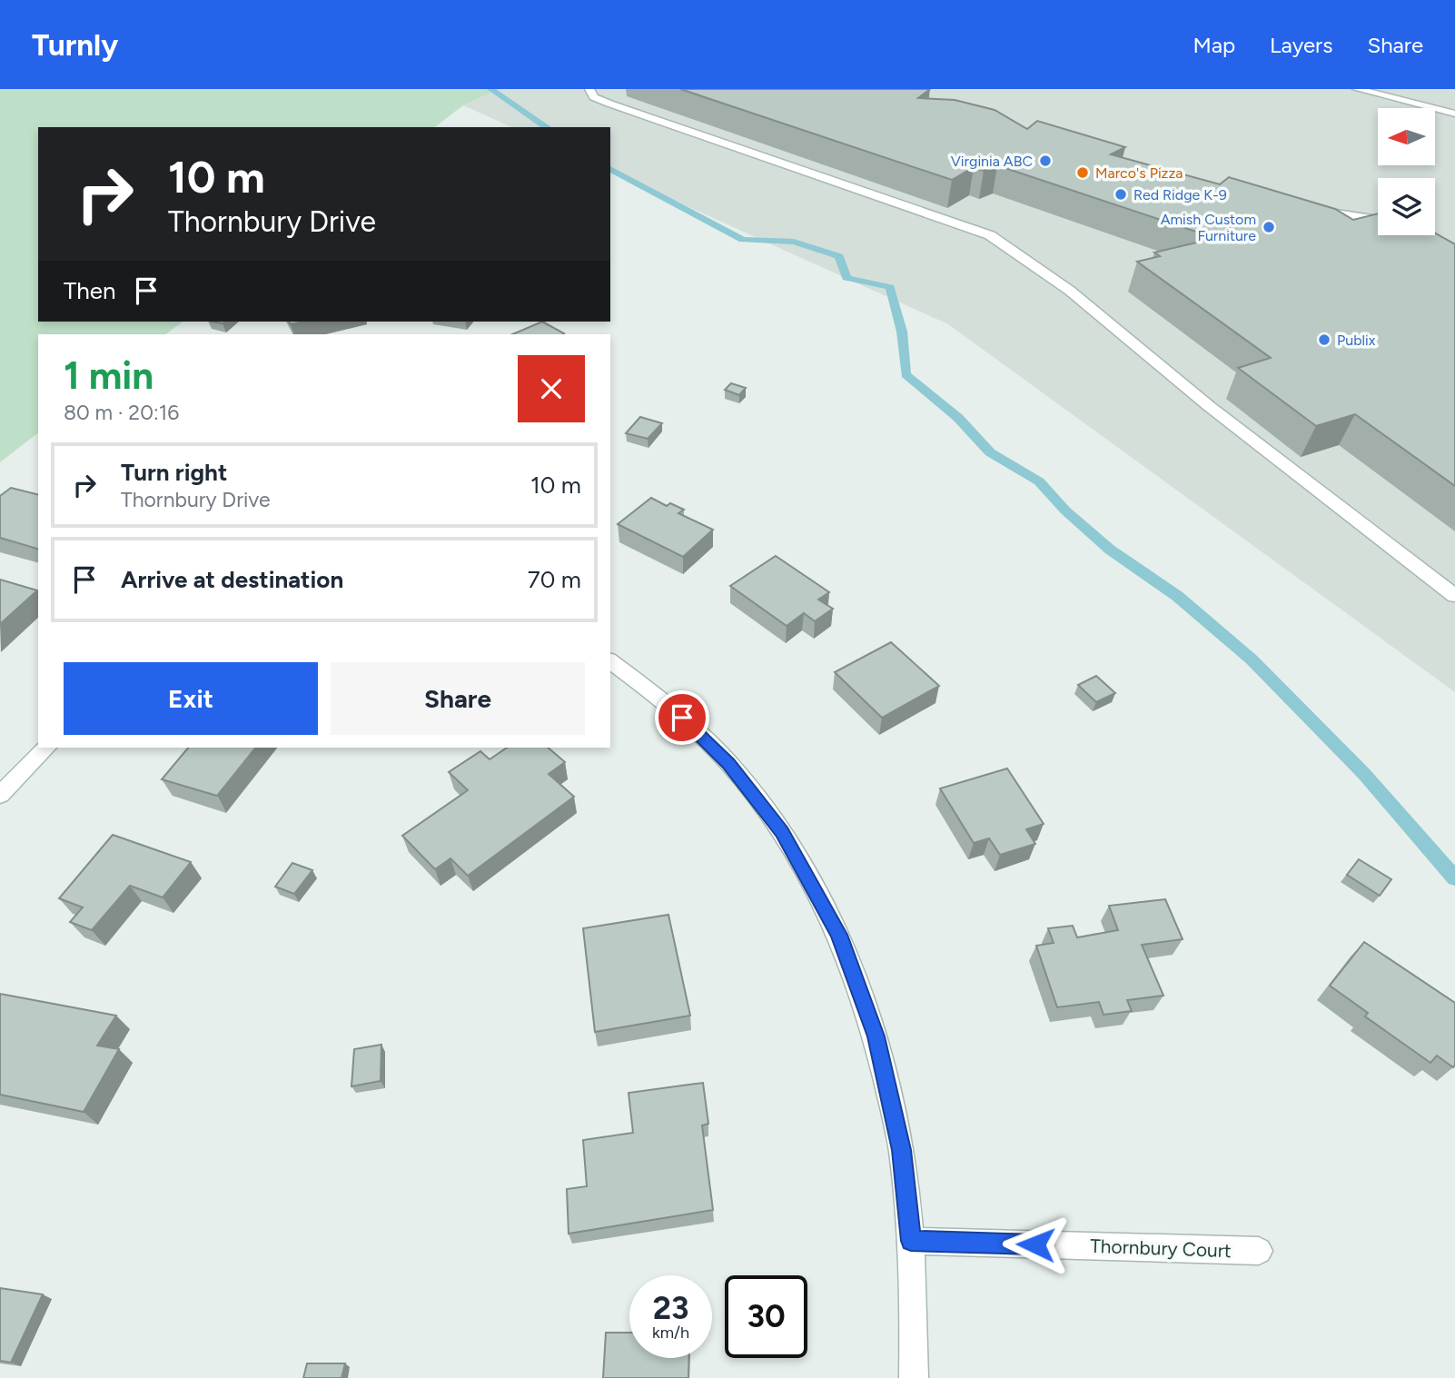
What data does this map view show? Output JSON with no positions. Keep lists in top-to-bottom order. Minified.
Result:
{"streets":{"street":["Thornbury Court"]},"places":["Virginia ABC","Marco's Pizza","Red Ridge K-9","Amish Custom Furniture","Publix"],"north":"left","page":{"header":"Turnly","nav":["Map","Layers","Share"],"turn":["10 m","Thornbury Drive"],"then":"Then","heading":["1 min","80 m · 20:16"],"list":[{"name":"Turn right","note":"Thornbury Drive","value":"10 m"},{"name":"Arrive at destination","value":"70 m"}],"buttons":["Exit","Share"],"speed":"23 km/h","limit":"30"}}
